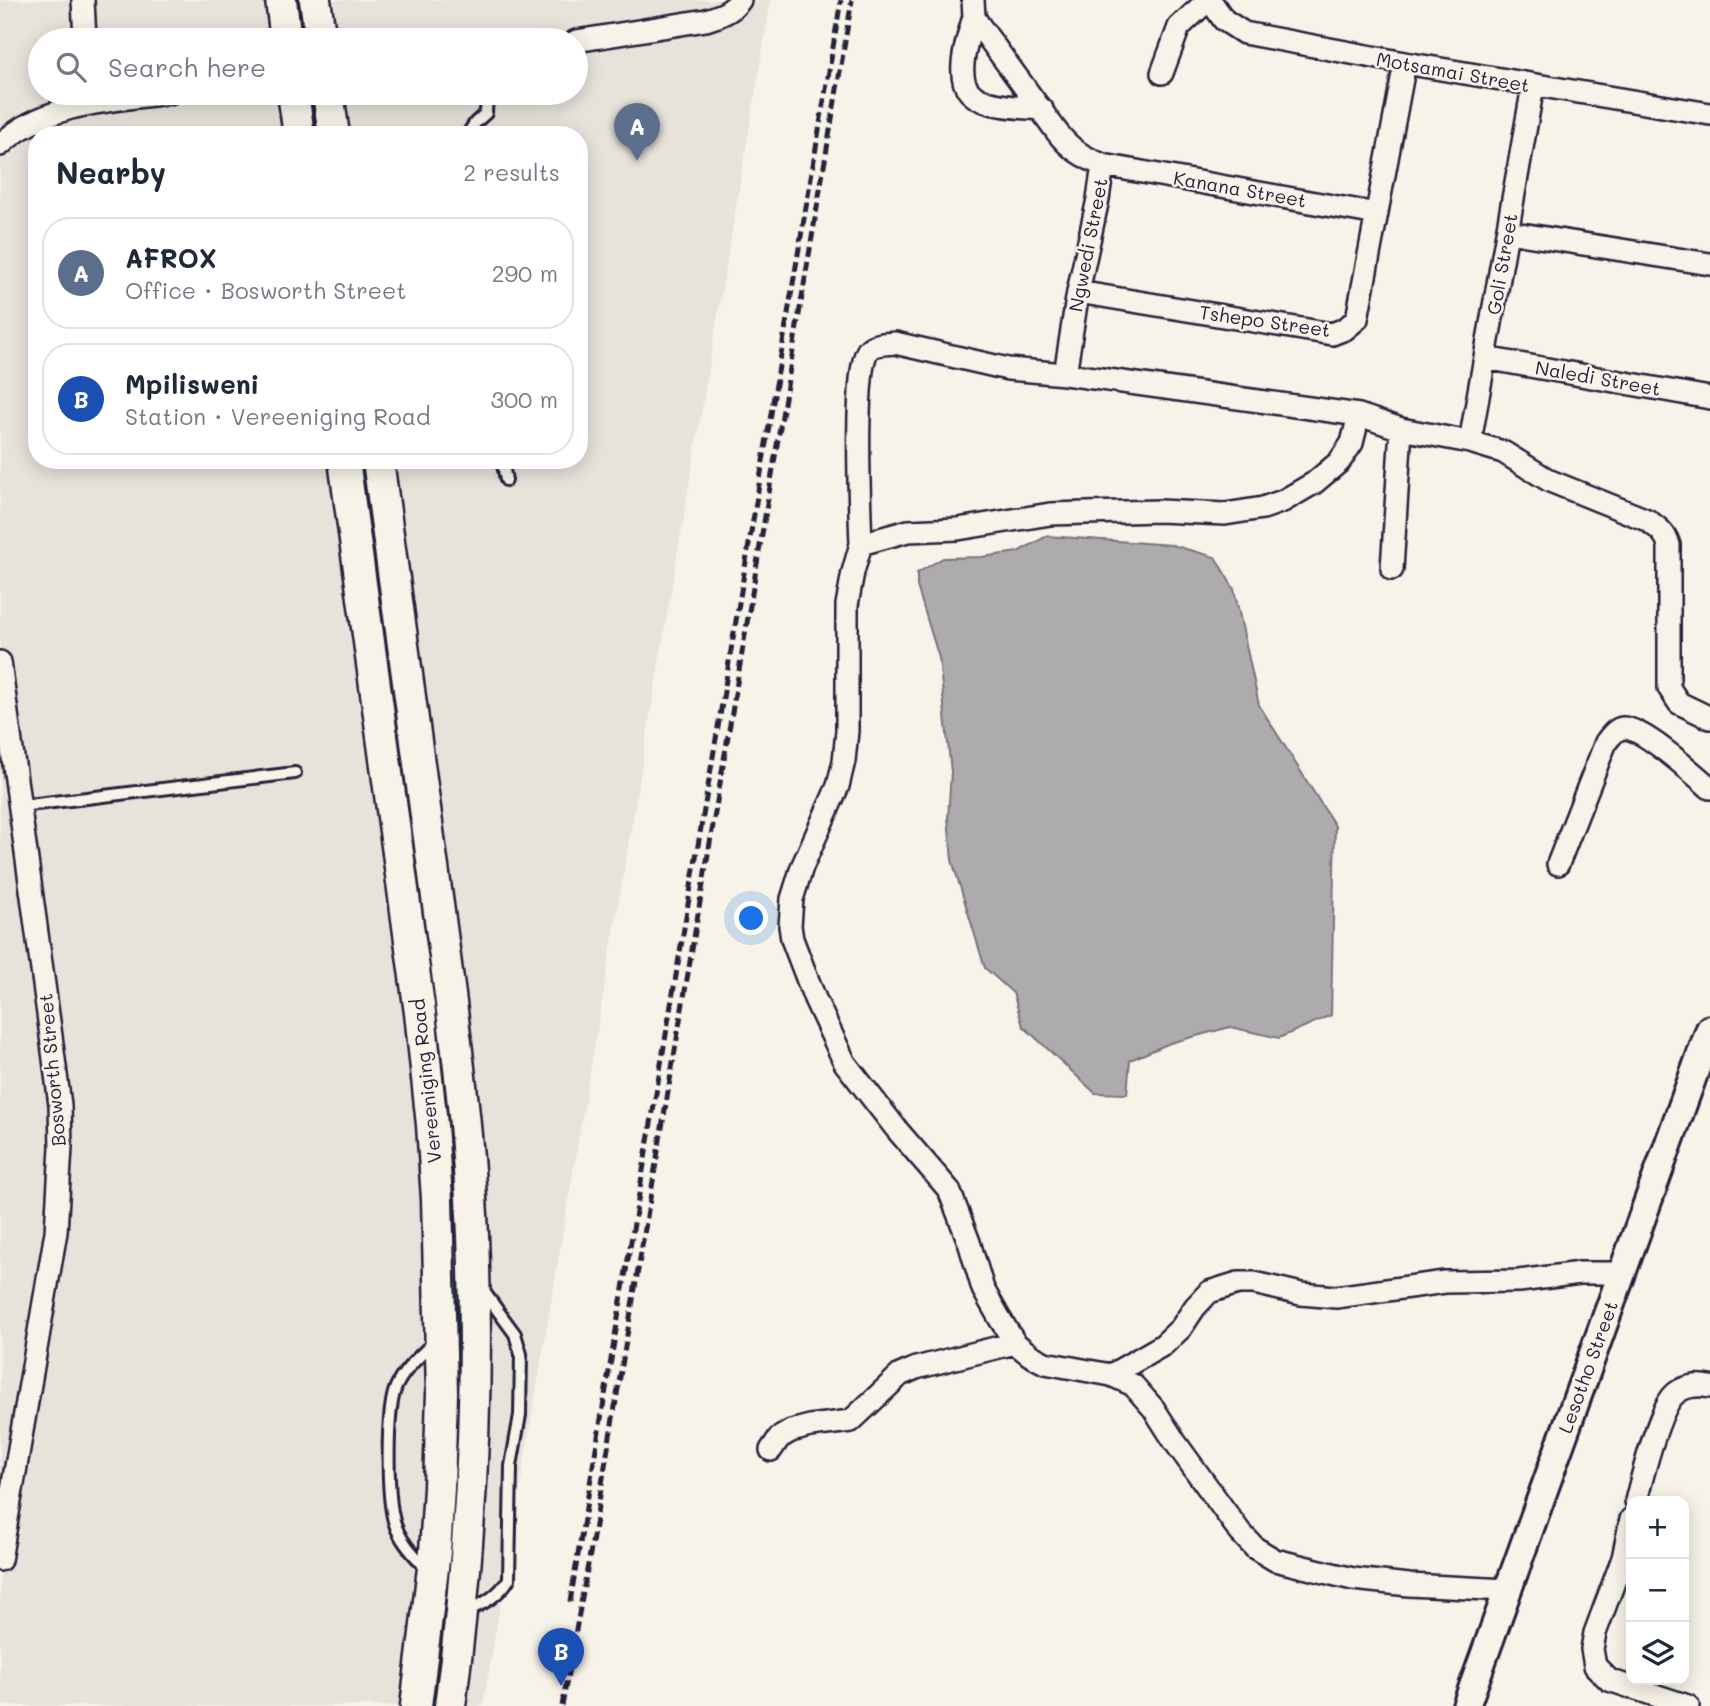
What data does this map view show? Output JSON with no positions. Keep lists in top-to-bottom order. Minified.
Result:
{"streets":{"main road":["Vereeniging Road"],"street":["Motsamai Street","Kanana Street","Ngwedi Street","Goli Street","Tshepo Street","Naledi Street","Bosworth Street","Lesotho Street"]},"crossings":[["Motsamai Street","Goli Street"],["Motsamai Street","Tshepo Street"],["Kanana Street","Ngwedi Street"],["Kanana Street","Tshepo Street"],["Ngwedi Street","Tshepo Street"],["Goli Street","Naledi Street"]],"page":{"search":"Search here","pins":["A","B"],"heading":["Nearby","2 results"],"list":[{"mark":"A","name":"AFROX","note":"Office · Bosworth Street","value":"290 m"},{"mark":"B","name":"Mpilisweni","note":"Station · Vereeniging Road","value":"300 m"}],"map_buttons":["+","−"]}}
